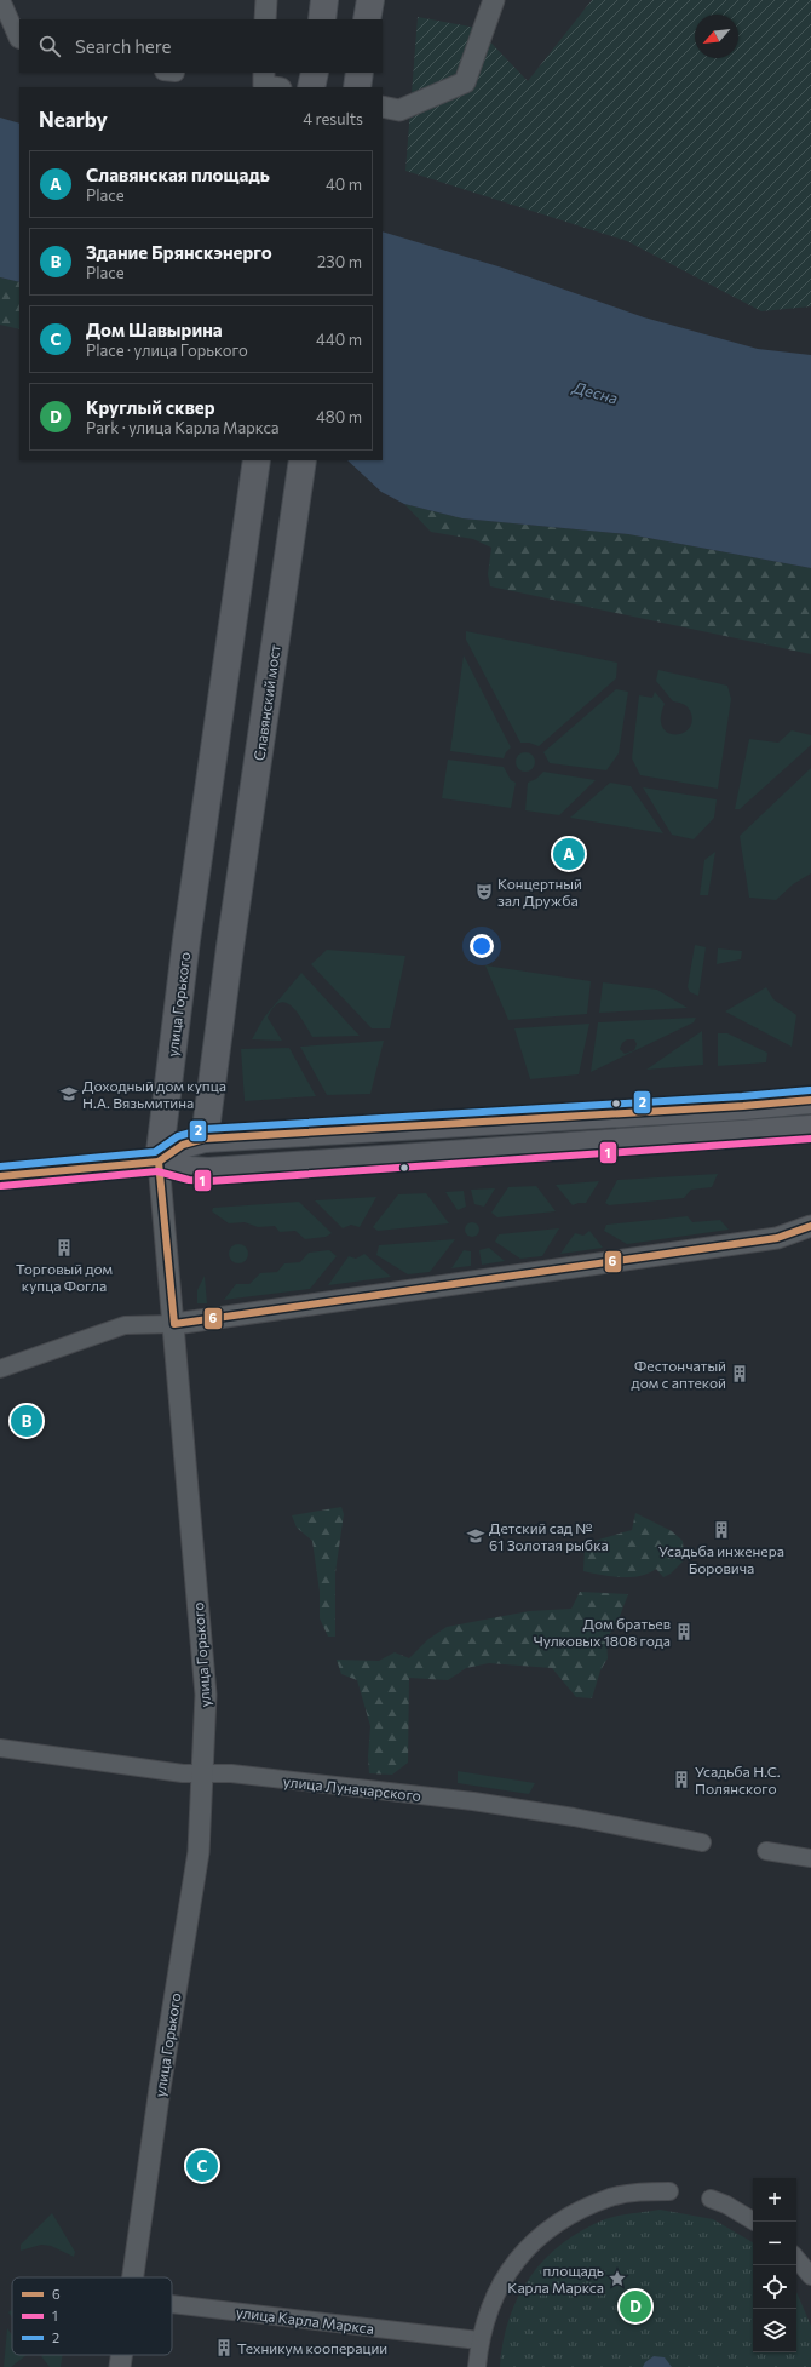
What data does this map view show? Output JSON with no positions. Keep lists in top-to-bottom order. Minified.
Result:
{"streets":{"main road":["Славянский мост","улица Горького"],"street":["улица Луначарского","улица Карла Маркса"]},"crossings":[["улица Горького","улица Луначарского"]],"water":["Десна"],"places":{"theatre":["Концертный зал Дружба"],"school or university":["Доходный дом купца Н.А. Вязьмитина","Детский сад № 61 Золотая рыбка"],"building":["Торговый дом купца Фогла","Фестончатый дом с аптекой","Усадьба инженера Боровича","Дом братьев Чулковых 1808 года","Усадьба Н.С. Полянского","Техникум кооперации"],"place":["площадь Карла Маркса"]},"lines":["transit line 2","transit line 6","transit line 1"],"legend":["6","1","2"],"north":"bottom left","page":{"search":"Search here","heading":["Nearby","4 results"],"list":[{"mark":"A","name":"Славянская площадь","note":"Place","value":"40 m"},{"mark":"B","name":"Здание Брянскэнерго","note":"Place","value":"230 m"},{"mark":"C","name":"Дом Шавырина","note":"Place · улица Горького","value":"440 m"},{"mark":"D","name":"Круглый сквер","note":"Park · улица Карла Маркса","value":"480 m"}],"pins":["A","B","C","D"],"map_buttons":["+","−"]}}
